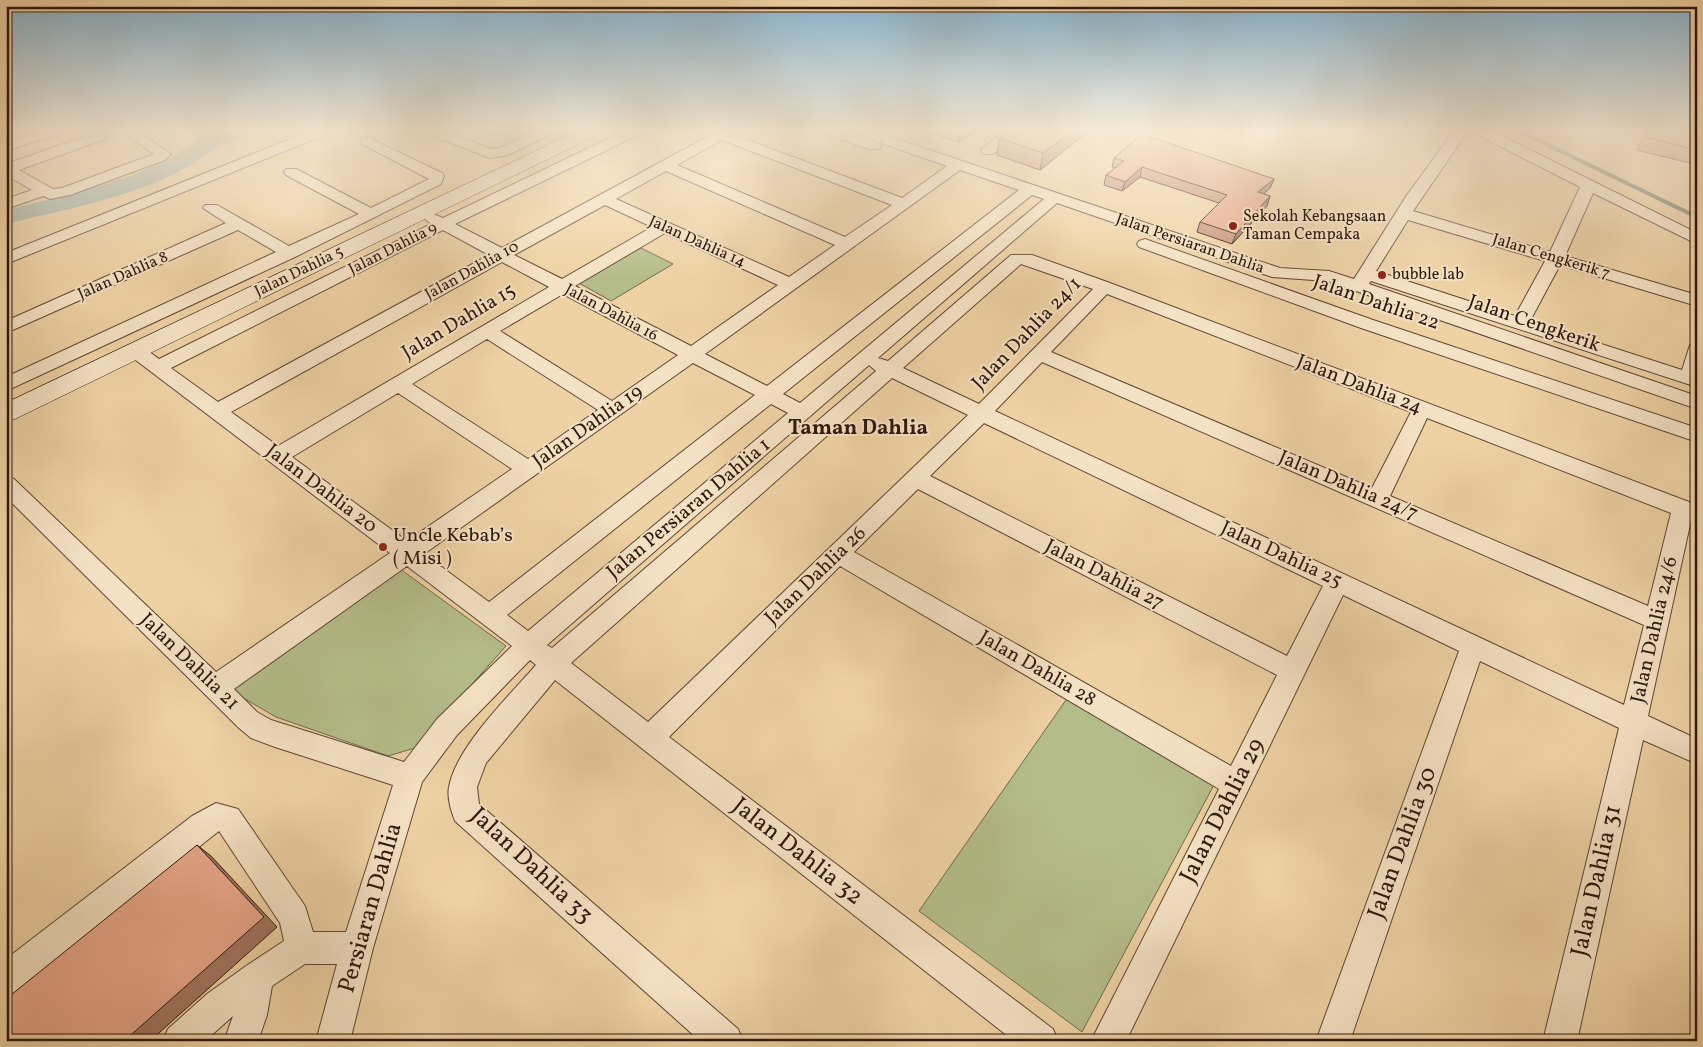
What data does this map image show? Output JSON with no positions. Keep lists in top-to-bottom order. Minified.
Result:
{"streets":{"street":["Jalan Dahlia 14","Jalan Persiaran Dahlia","Jalan Dahlia 9","Jalan Cengkerik 7","Jalan Dahlia 10","Jalan Dahlia 5","Jalan Dahlia 8","Jalan Dahlia 22","Jalan Dahlia 16","Jalan Dahlia 15","Jalan Cengkerik","Jalan Dahlia 24/1","Jalan Dahlia 24","Jalan Dahlia 19","Jalan Dahlia 24/7","Jalan Dahlia 20","Jalan Persiaran Dahlia 1","Jalan Dahlia 25","Jalan Dahlia 27","Jalan Dahlia 26","Jalan Dahlia 24/6","Jalan Dahlia 21","Jalan Dahlia 28","Jalan Dahlia 29","Jalan Dahlia 30","Jalan Dahlia 32","Jalan Dahlia 33","Jalan Dahlia 31","Persiaran Dahlia"]},"crossings":[["Jalan Dahlia 14","Jalan Dahlia 10"],["Jalan Dahlia 14","Jalan Dahlia 15"],["Jalan Dahlia 14","Jalan Dahlia 19"],["Jalan Persiaran Dahlia","Jalan Dahlia 22"],["Jalan Persiaran Dahlia","Jalan Cengkerik"],["Jalan Persiaran Dahlia","Jalan Persiaran Dahlia 1"],["Jalan Dahlia 9","Jalan Dahlia 16"],["Jalan Dahlia 9","Jalan Dahlia 20"],["Jalan Dahlia 10","Jalan Dahlia 16"],["Jalan Dahlia 10","Jalan Dahlia 20"],["Jalan Dahlia 5","Jalan Dahlia 16"],["Jalan Dahlia 5","Jalan Dahlia 20"],["Jalan Dahlia 22","Jalan Persiaran Dahlia 1"],["Jalan Dahlia 16","Jalan Dahlia 15"],["Jalan Dahlia 16","Jalan Dahlia 19"],["Jalan Dahlia 16","Jalan Persiaran Dahlia 1"],["Jalan Dahlia 15","Jalan Dahlia 20"],["Jalan Dahlia 24/1","Jalan Dahlia 24"],["Jalan Dahlia 24/1","Jalan Dahlia 24/7"],["Jalan Dahlia 24/1","Jalan Dahlia 25"],["Jalan Dahlia 24/1","Jalan Dahlia 26"],["Jalan Dahlia 24","Jalan Dahlia 24/6"],["Jalan Dahlia 24","Jalan Dahlia 33"],["Jalan Dahlia 19","Jalan Dahlia 20"],["Jalan Dahlia 19","Jalan Dahlia 21"],["Jalan Dahlia 24/7","Jalan Dahlia 24/6"],["Jalan Dahlia 20","Jalan Persiaran Dahlia 1"],["Jalan Dahlia 20","Jalan Dahlia 32"],["Jalan Dahlia 20","Jalan Dahlia 33"],["Jalan Persiaran Dahlia 1","Jalan Dahlia 25"],["Jalan Persiaran Dahlia 1","Jalan Dahlia 21"],["Jalan Persiaran Dahlia 1","Persiaran Dahlia"],["Jalan Dahlia 25","Jalan Dahlia 26"],["Jalan Dahlia 25","Jalan Dahlia 24/6"],["Jalan Dahlia 25","Jalan Dahlia 29"],["Jalan Dahlia 25","Jalan Dahlia 30"],["Jalan Dahlia 25","Jalan Dahlia 33"],["Jalan Dahlia 25","Jalan Dahlia 31"],["Jalan Dahlia 27","Jalan Dahlia 26"],["Jalan Dahlia 27","Jalan Dahlia 29"],["Jalan Dahlia 26","Jalan Dahlia 28"],["Jalan Dahlia 26","Jalan Dahlia 32"],["Jalan Dahlia 24/6","Jalan Dahlia 31"],["Jalan Dahlia 21","Persiaran Dahlia"],["Jalan Dahlia 28","Jalan Dahlia 29"],["Jalan Dahlia 32","Jalan Dahlia 33"]],"districts":["Taman Dahlia"],"places":["Sekolah Kebangsaan Taman Cempaka","bubble lab","Uncle Kebab’s ( Misi )"]}
